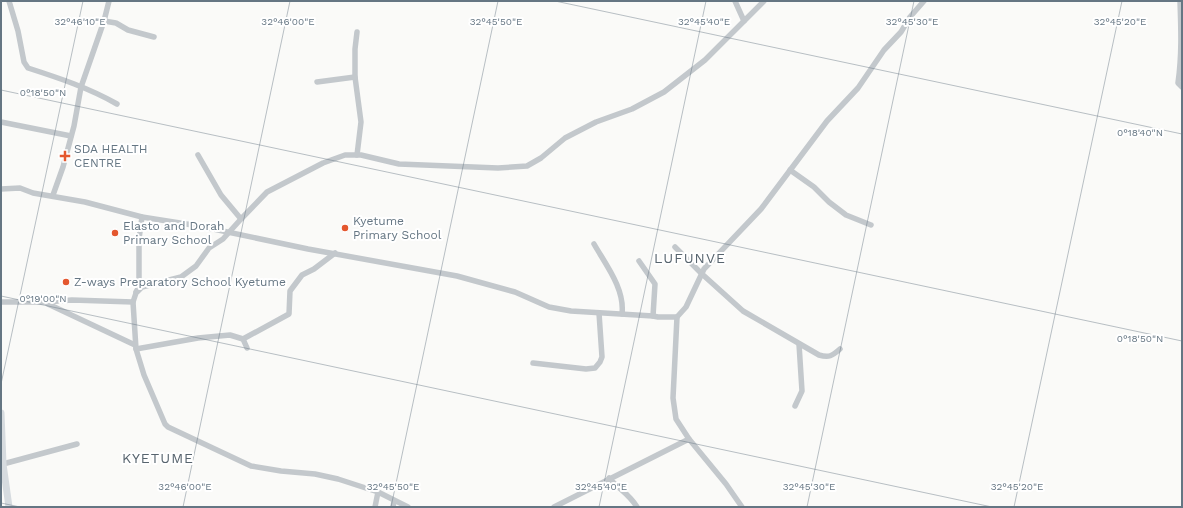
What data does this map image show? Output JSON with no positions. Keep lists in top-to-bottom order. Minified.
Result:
{"districts":["LUFUNVE","KYETUME"],"places":{"health":["SDA HEALTH CENTRE"],"other":["Kyetume Primary School","Elasto and Dorah Primary School","Z-ways Preparatory School Kyetume"]},"coordinates":["32°46'10\"E","32°46'00\"E","32°45'50\"E","32°45'40\"E","32°45'30\"E","32°45'20\"E","0°18'50\"N","0°18'40\"N","0°19'00\"N"]}
